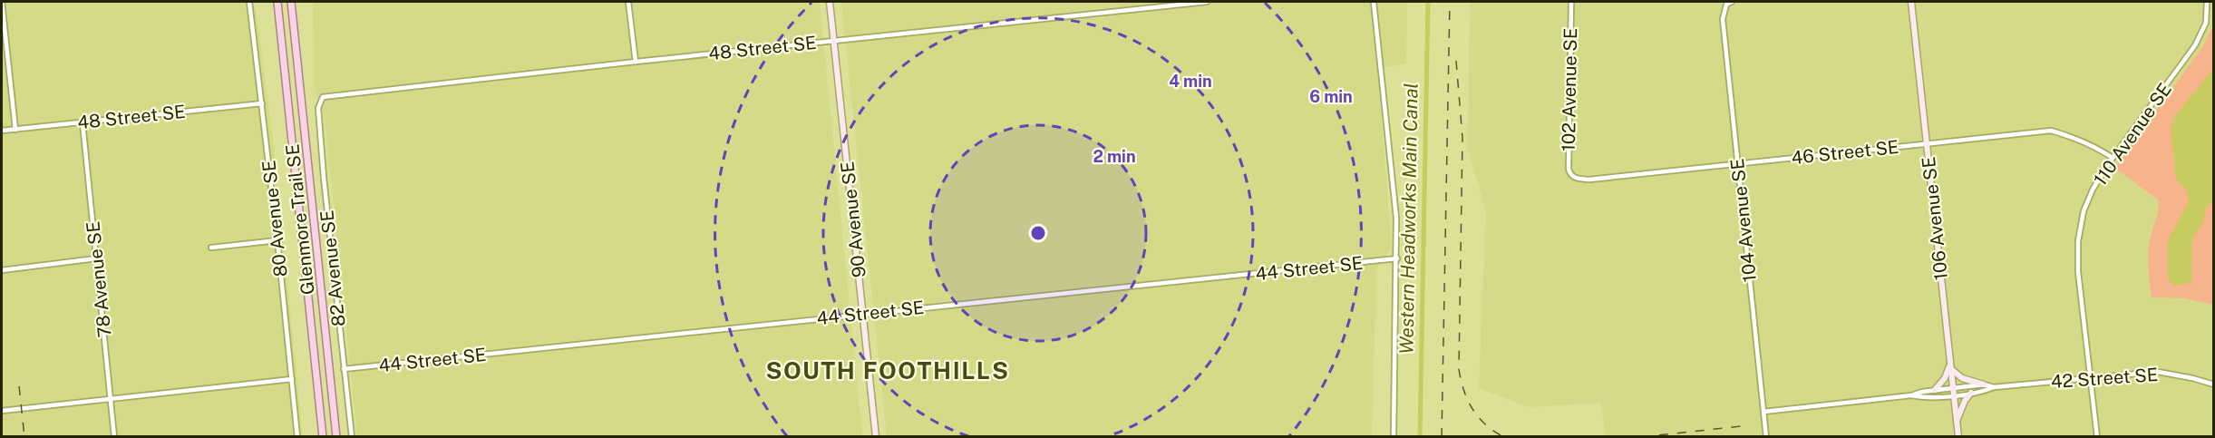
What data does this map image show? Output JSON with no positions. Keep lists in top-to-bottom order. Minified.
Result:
{"streets":{"main road":["Glenmore Trail SE"],"street":["48 Street SE","102 Avenue SE","110 Avenue SE","46 Street SE","80 Avenue SE","106 Avenue SE","90 Avenue SE","104 Avenue SE","82 Avenue SE","44 Street SE","78 Avenue SE","42 Street SE"]},"crossings":[["48 Street SE","80 Avenue SE"],["48 Street SE","90 Avenue SE"],["48 Street SE","82 Avenue SE"],["48 Street SE","78 Avenue SE"],["102 Avenue SE","46 Street SE"],["110 Avenue SE","46 Street SE"],["110 Avenue SE","42 Street SE"],["46 Street SE","106 Avenue SE"],["46 Street SE","104 Avenue SE"],["106 Avenue SE","42 Street SE"],["90 Avenue SE","44 Street SE"],["104 Avenue SE","42 Street SE"],["82 Avenue SE","44 Street SE"]],"districts":["SOUTH FOOTHILLS"],"water":["Western Headworks Main Canal"],"rings":["4 min","6 min","2 min"]}
